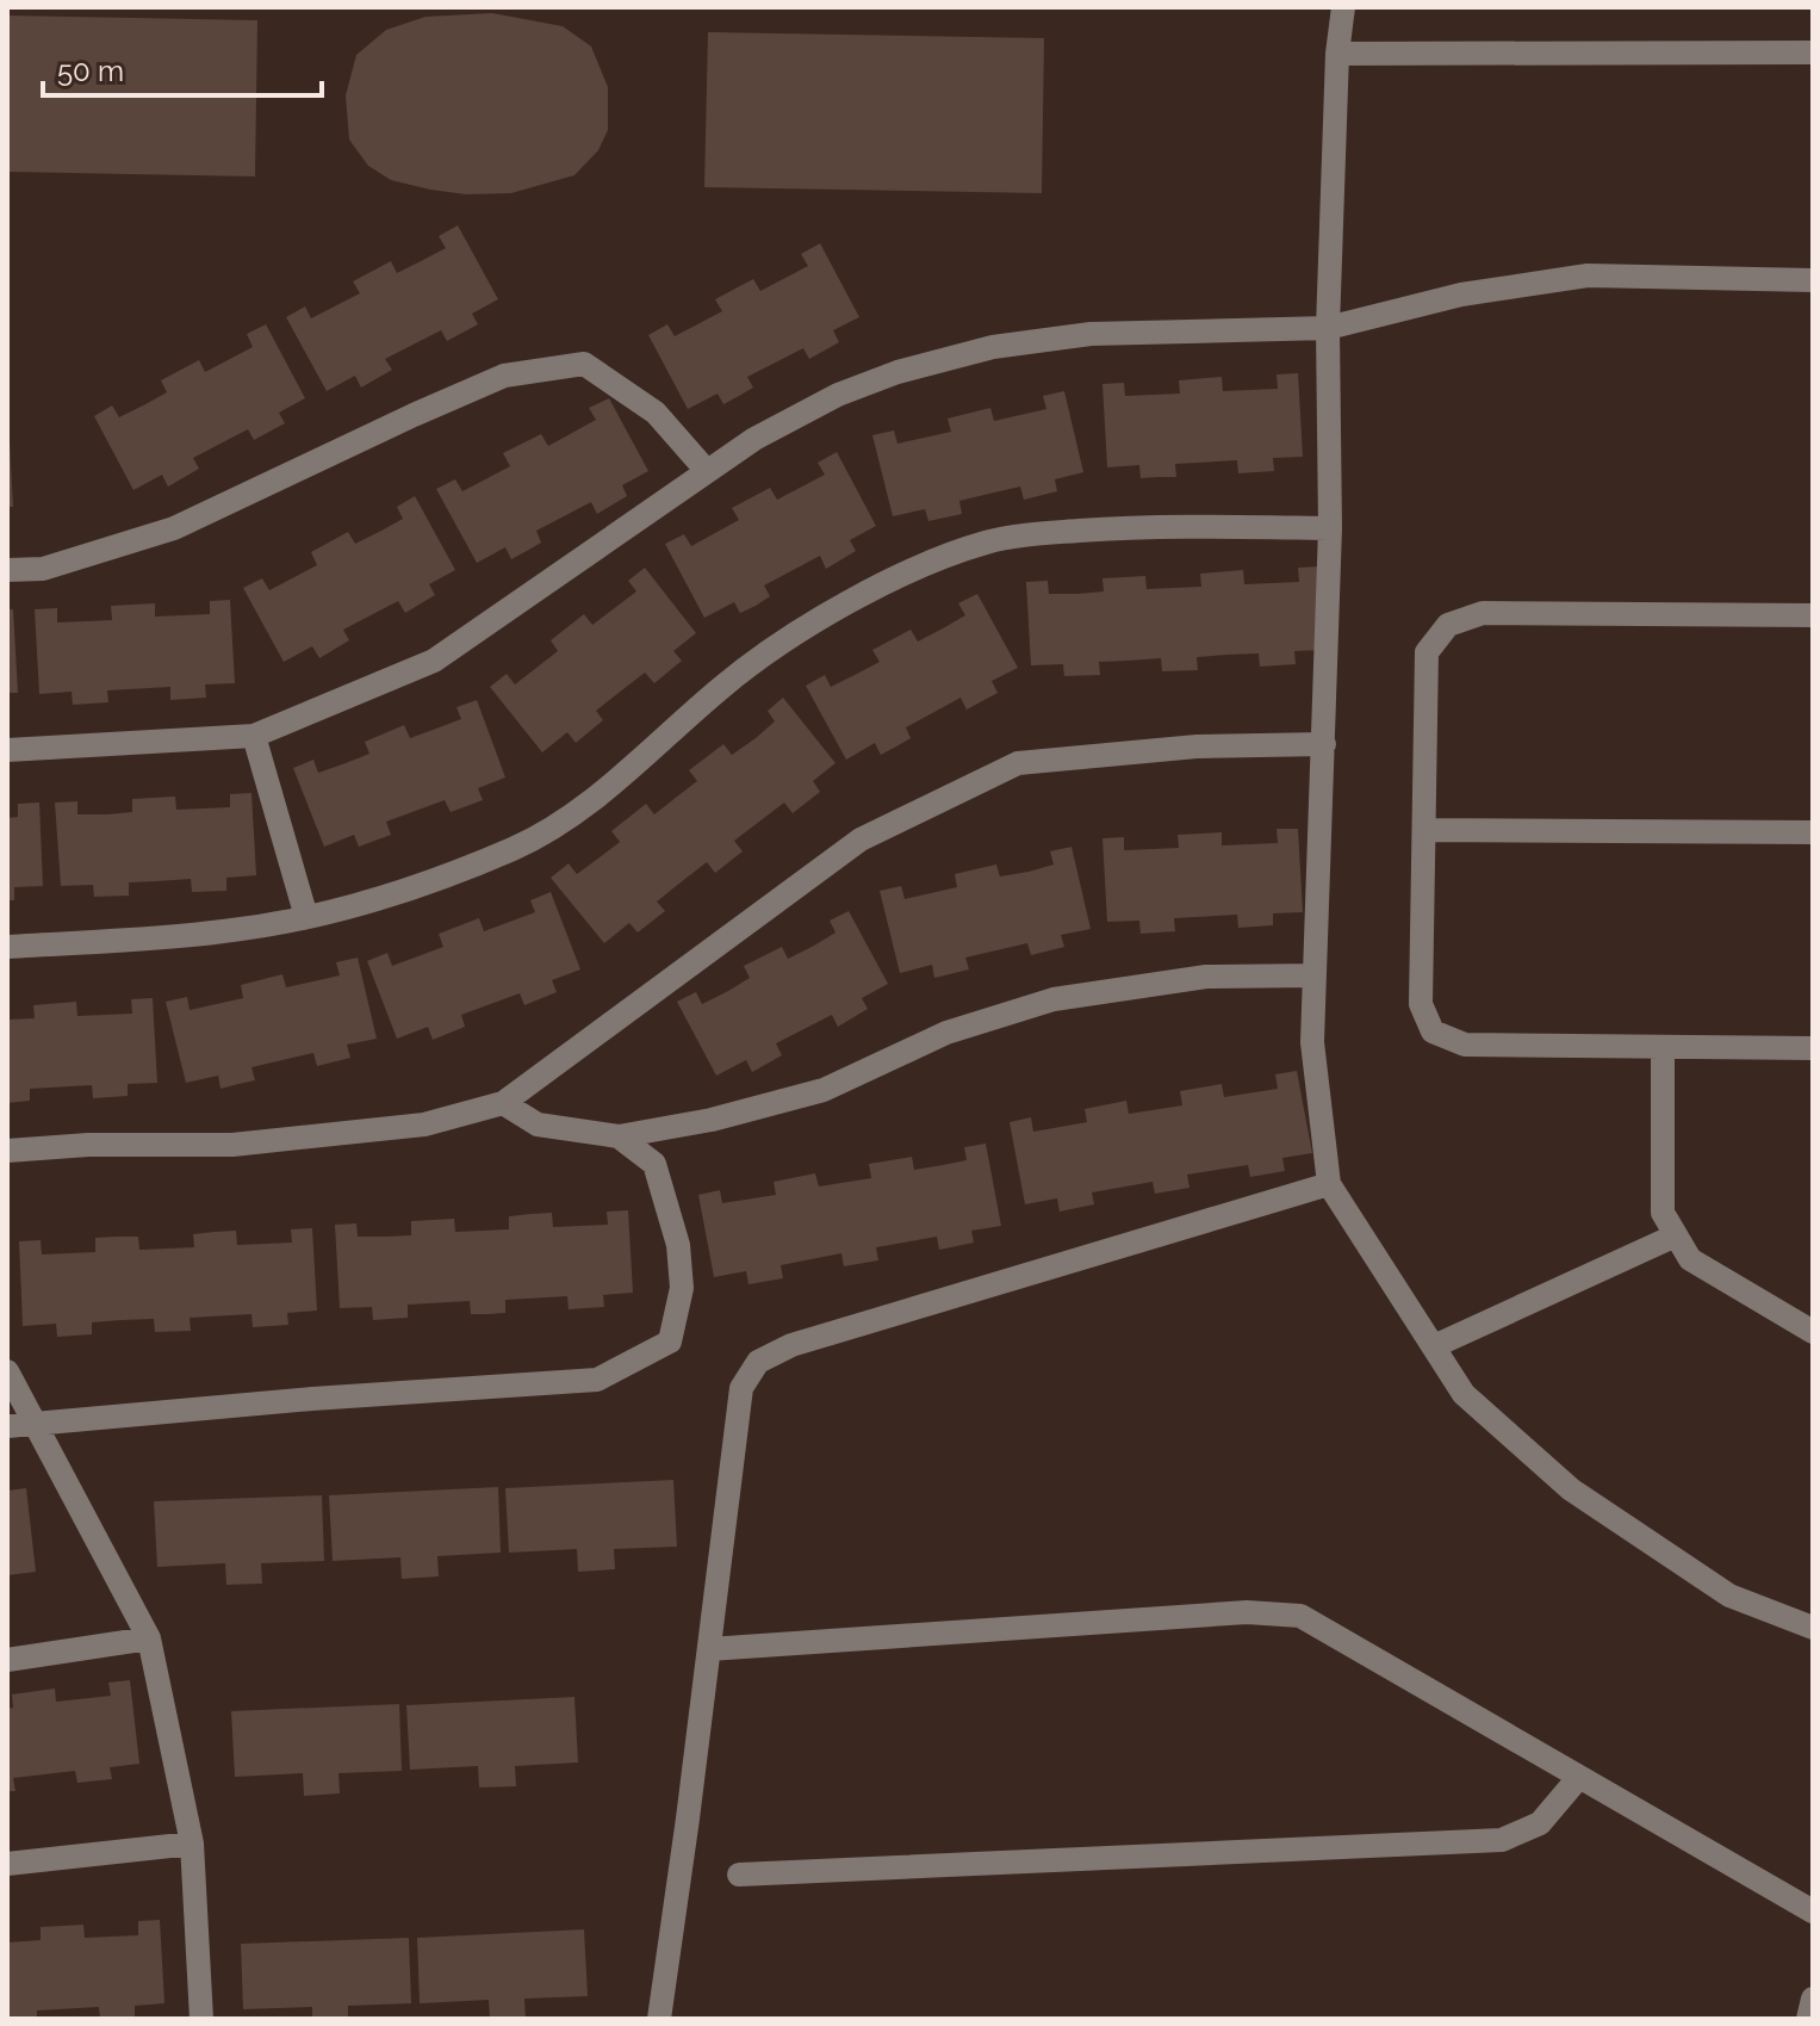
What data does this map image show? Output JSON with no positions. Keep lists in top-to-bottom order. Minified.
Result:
{"scale_bar":"50 m"}
